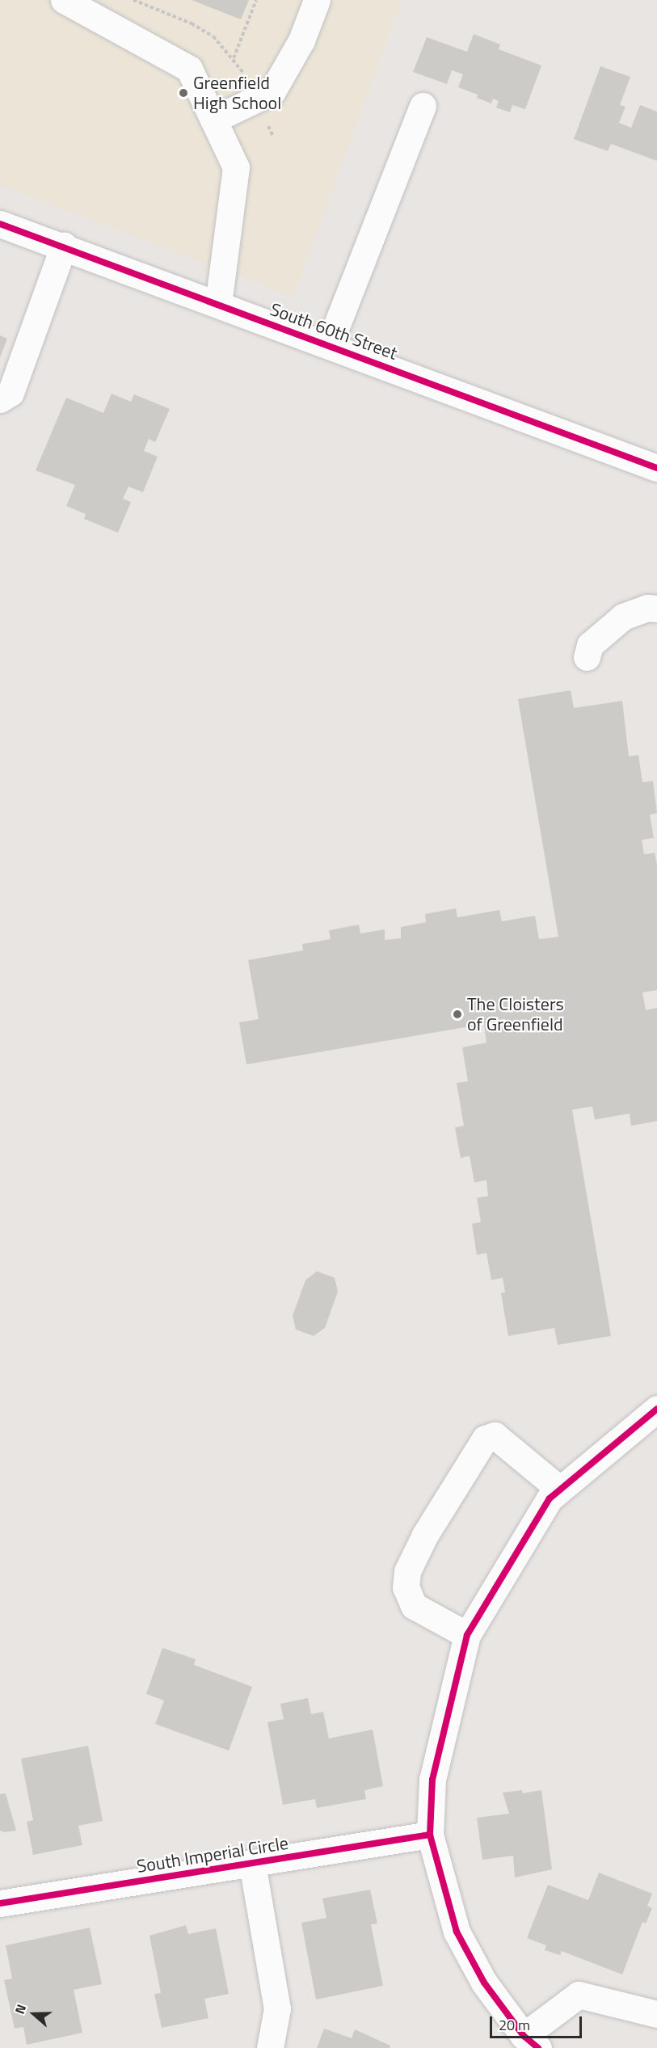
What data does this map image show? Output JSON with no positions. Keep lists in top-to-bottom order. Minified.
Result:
{"streets":{"street":["South 60th Street","South Imperial Circle"]},"places":["Greenfield High School","The Cloisters of Greenfield"],"scale_bar":"20 m","north":"left"}
